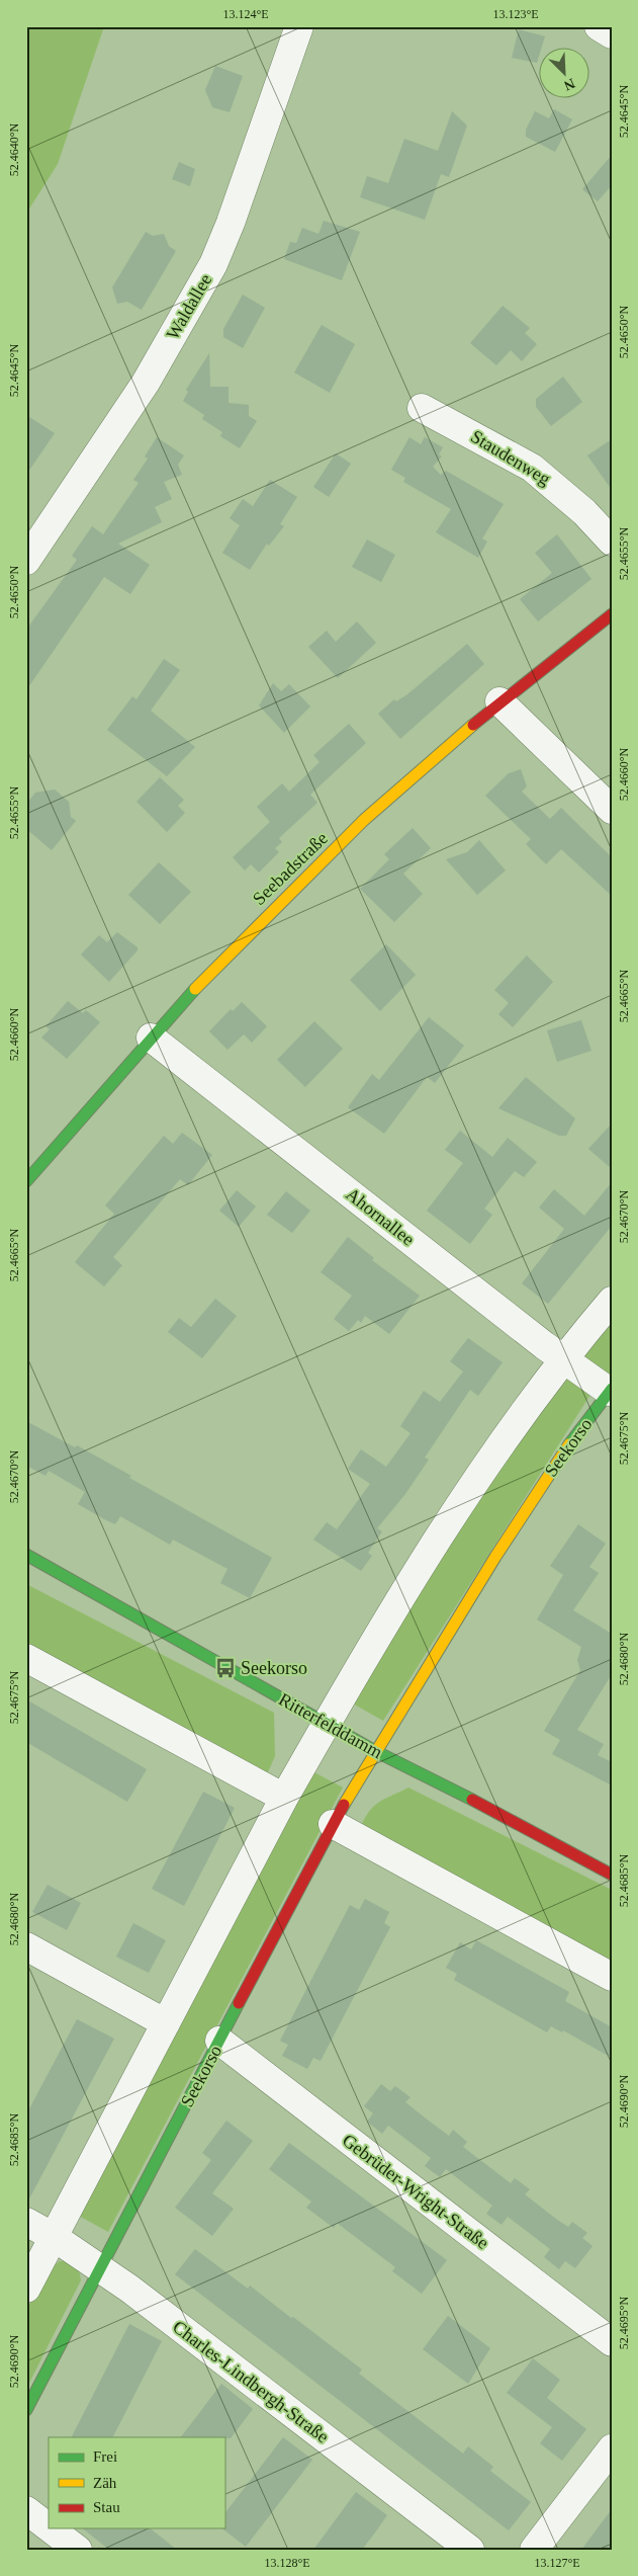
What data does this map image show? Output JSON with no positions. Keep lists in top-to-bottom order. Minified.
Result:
{"streets":{"street":["Waldallee","Staudenweg","Seebadstraße","Ahornallee","Seekorso","Ritterfelddamm","Gebrüder-Wright-Straße","Charles-Lindbergh-Straße"]},"crossings":[["Seebadstraße","Ahornallee"],["Ahornallee","Seekorso"],["Seekorso","Ritterfelddamm"],["Seekorso","Gebrüder-Wright-Straße"],["Seekorso","Charles-Lindbergh-Straße"]],"places":{"bus stop":["Seekorso"]},"legend":["Frei","Zäh","Stau"],"north":"bottom right","coordinates":["13.124°E","13.123°E","52.4645°N","52.4640°N","52.4650°N","52.4655°N","52.4660°N","52.4665°N","52.4670°N","52.4675°N","52.4680°N","52.4685°N","52.4690°N","52.4695°N","13.128°E","13.127°E"]}
